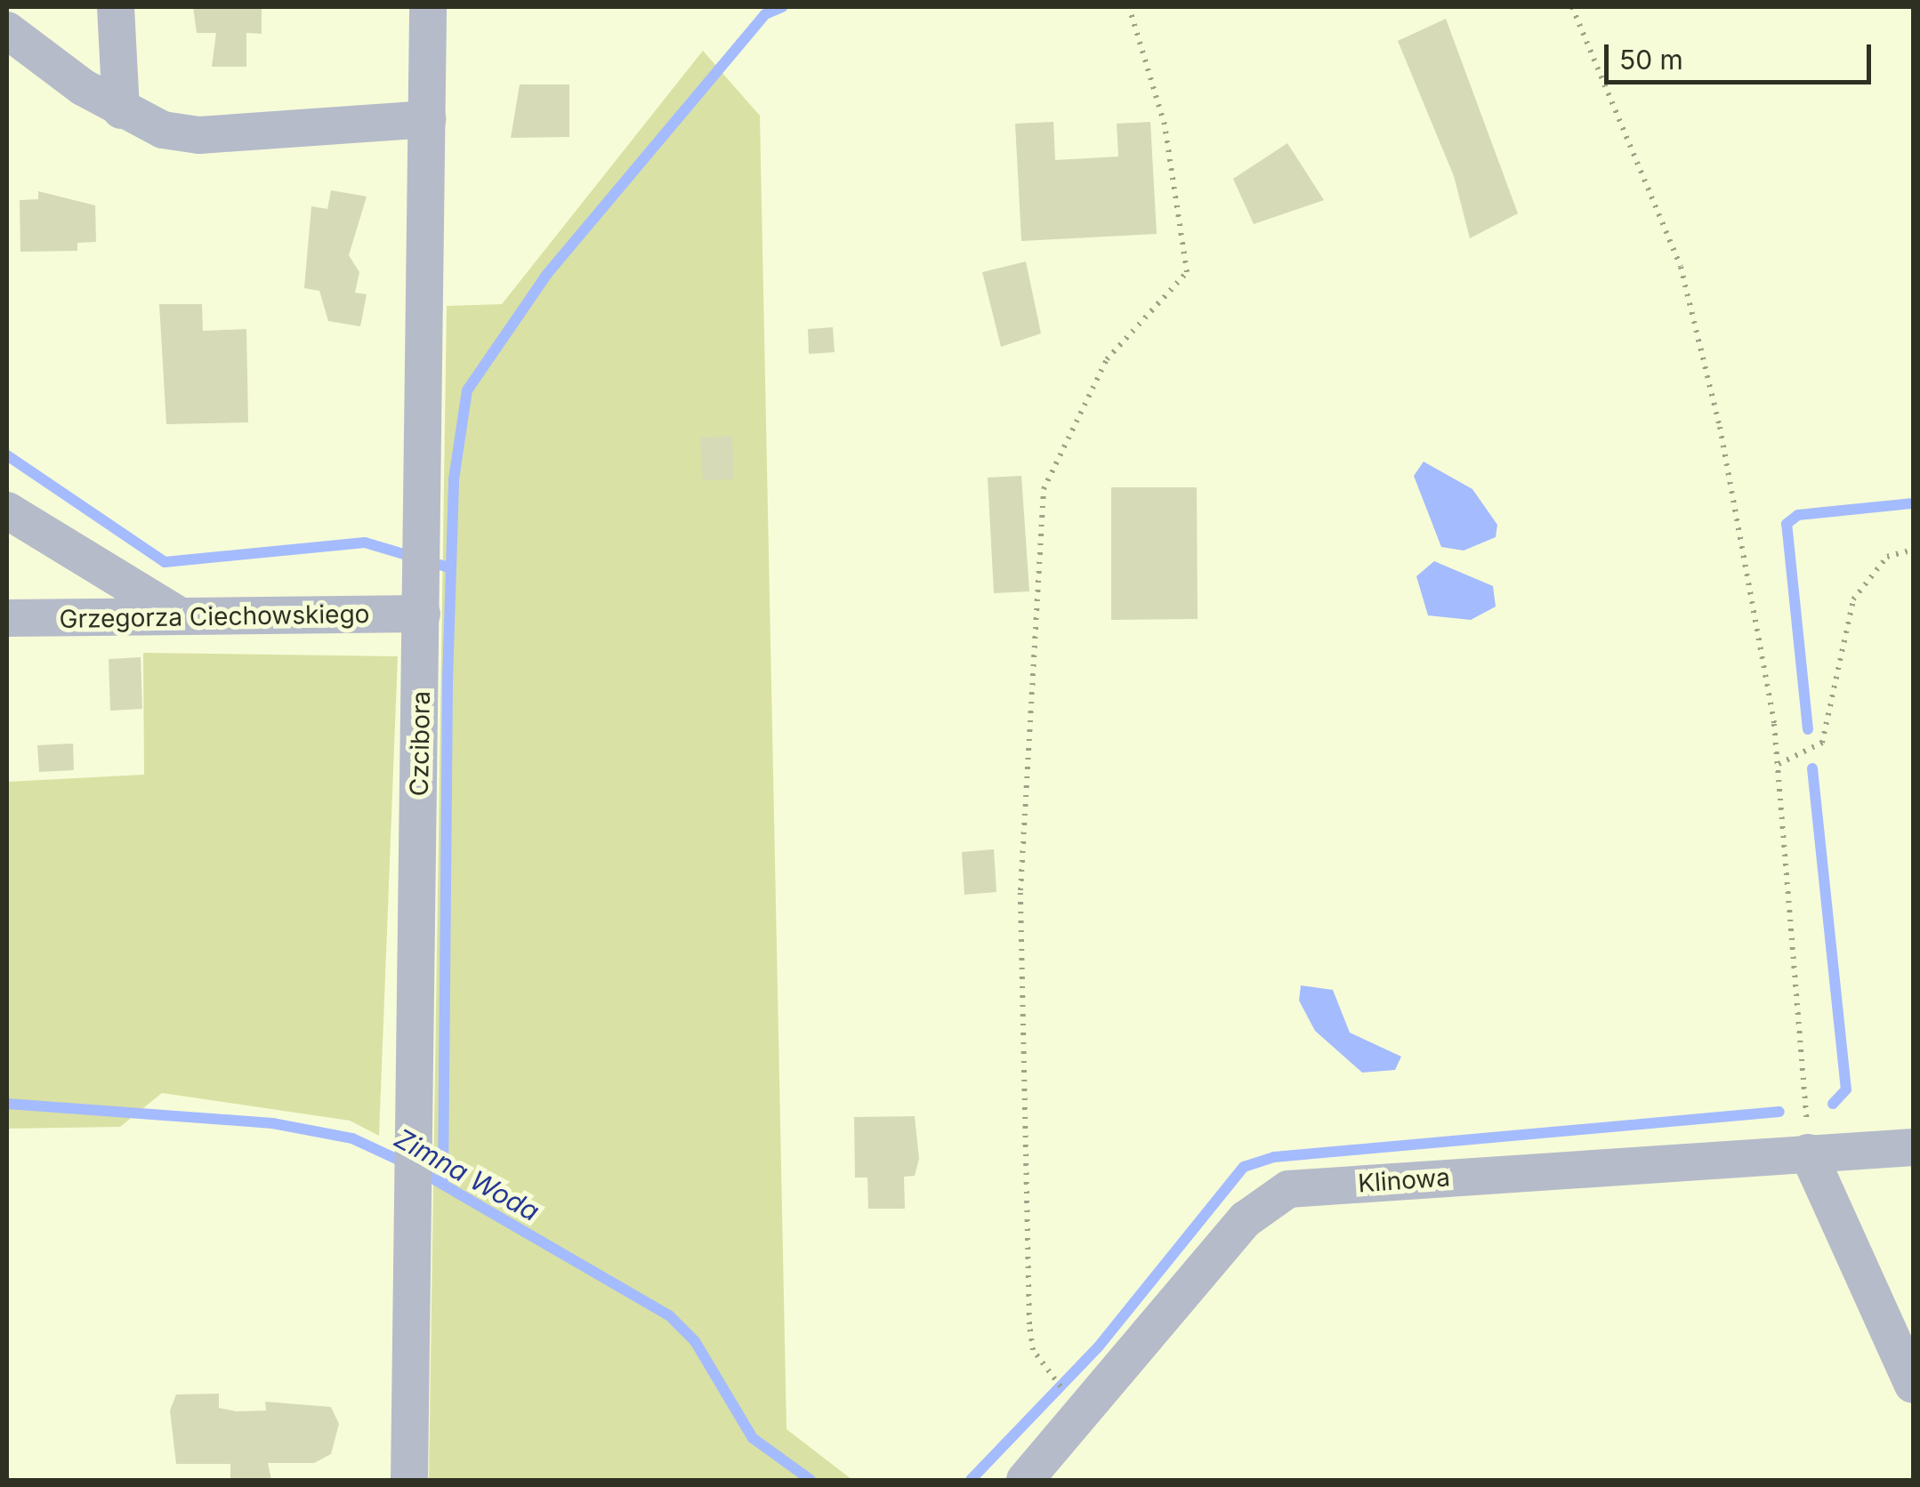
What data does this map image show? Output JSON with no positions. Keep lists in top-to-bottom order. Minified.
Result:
{"streets":{"street":["Grzegorza Ciechowskiego","Czcibora","Klinowa"]},"crossings":[["Grzegorza Ciechowskiego","Czcibora"]],"water":["Zimna Woda"],"scale_bar":"50 m"}
